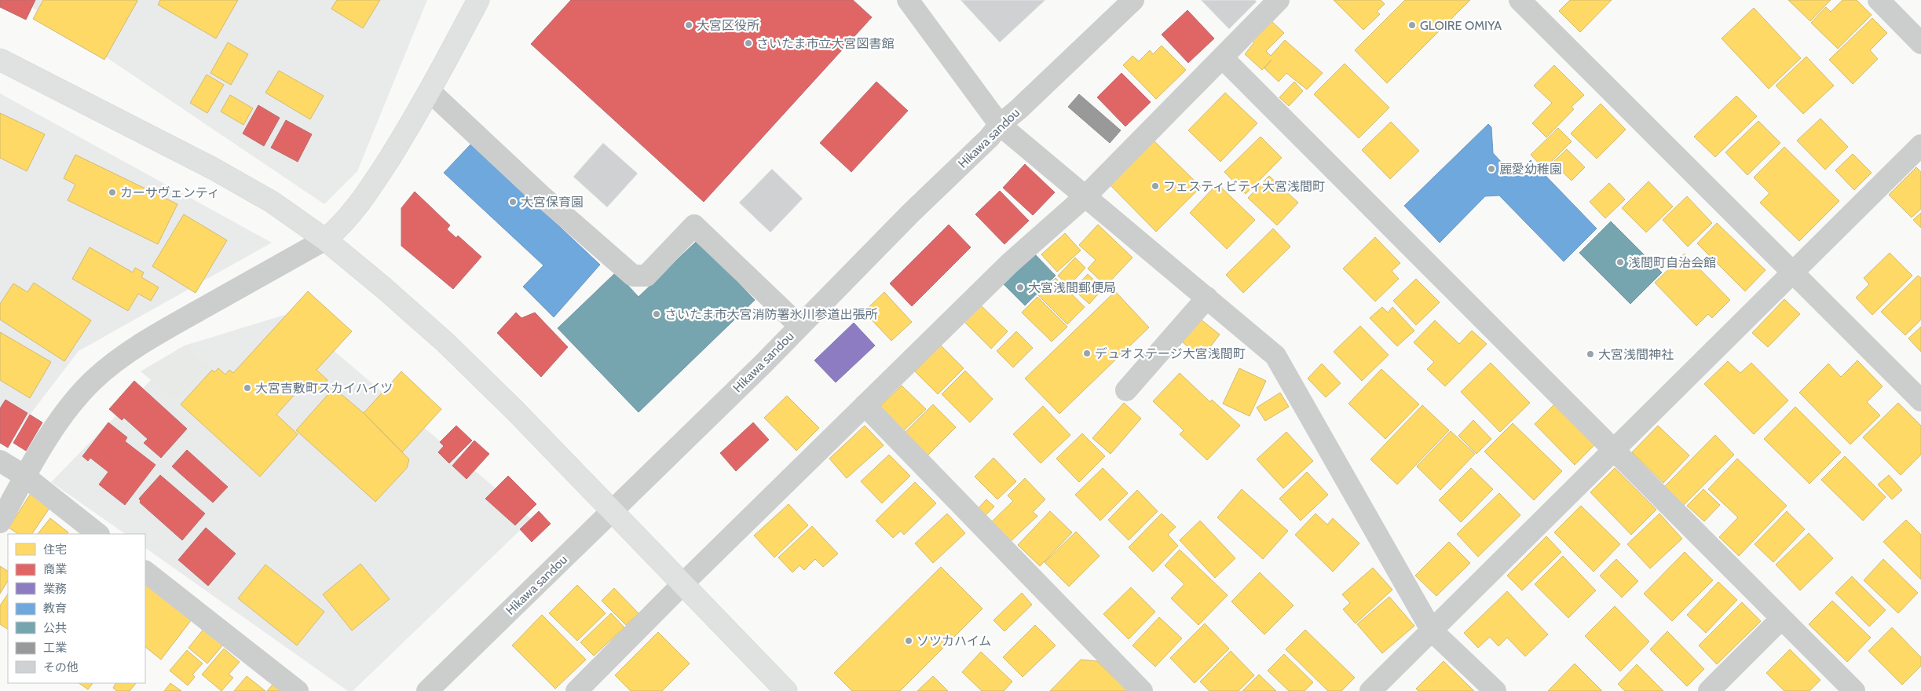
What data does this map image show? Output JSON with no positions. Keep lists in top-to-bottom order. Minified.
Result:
{"streets":{"street":["Hikawa sandou"]},"places":["大宮区役所","GLOIRE OMIYA","さいたま市立大宮図書館","麗愛幼稚園","フェスティビティ大宮浅間町","カーサヴェンティ","大宮保育園","浅間町自治会館","大宮浅間郵便局","さいたま市大宮消防署氷川参道出張所","デュオステージ大宮浅間町","大宮浅間神社","大宮吉敷町スカイハイツ","ソツカハイム"],"legend":["住宅","商業","業務","教育","公共","工業","その他"]}
